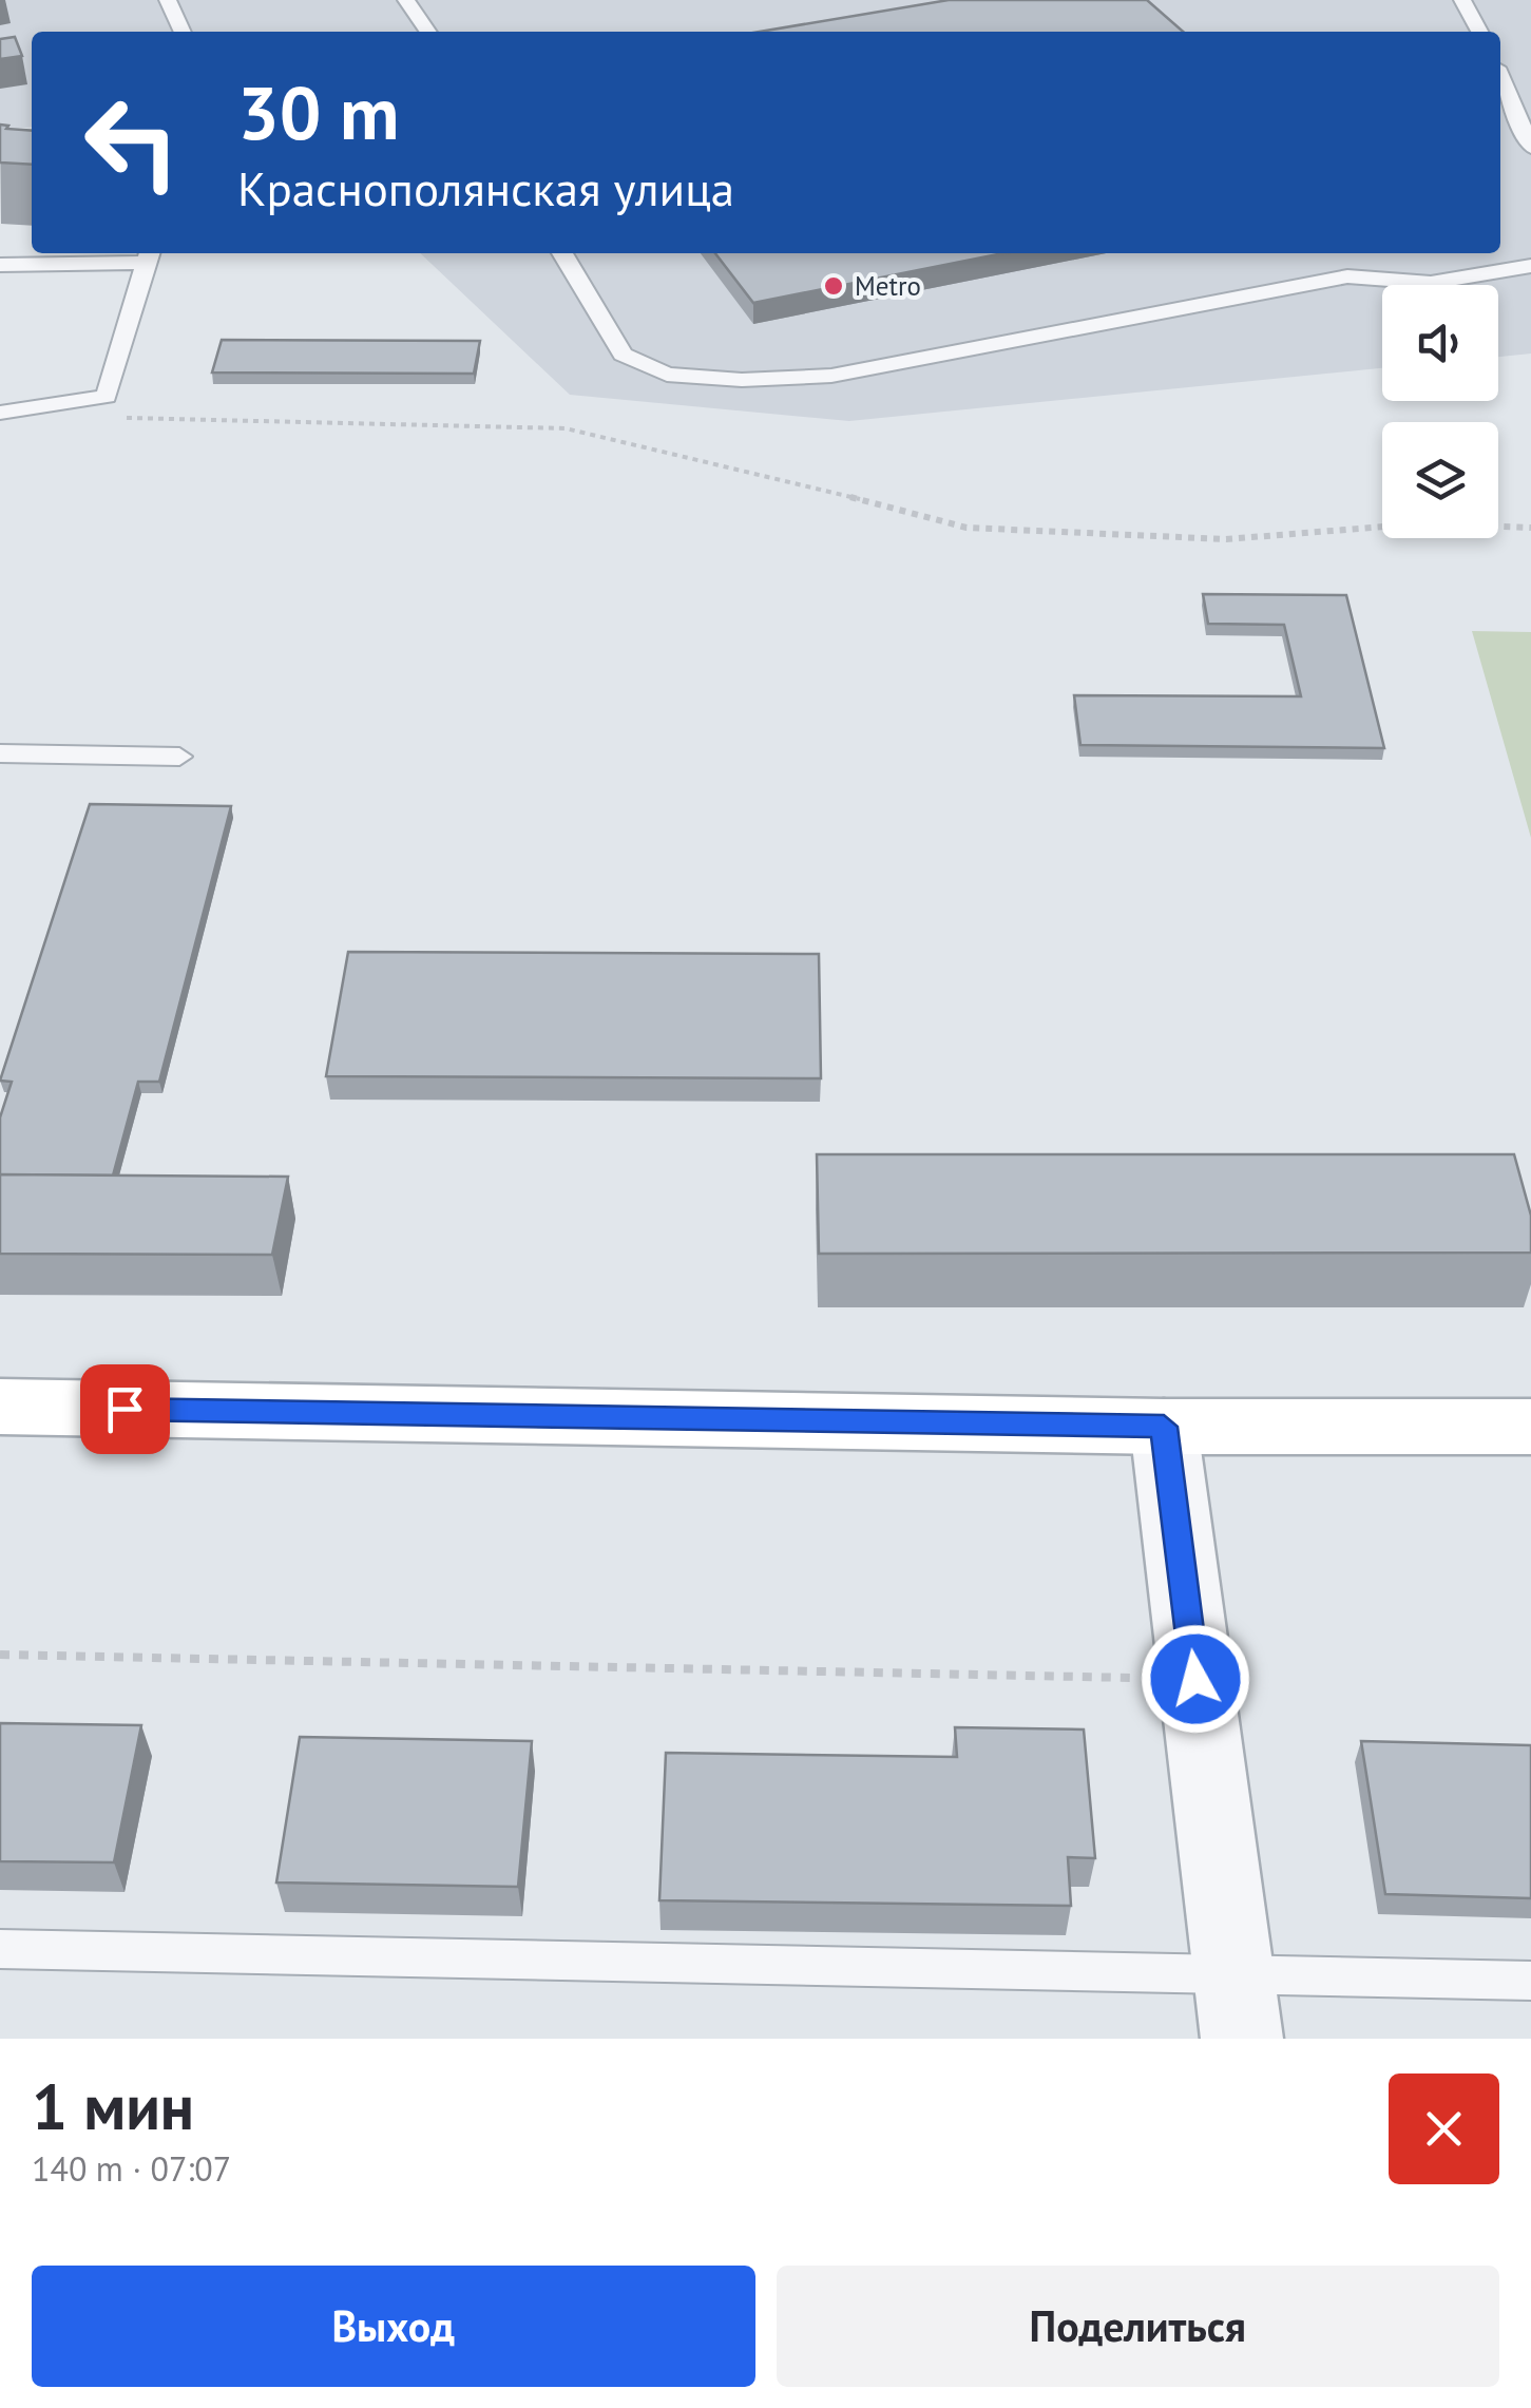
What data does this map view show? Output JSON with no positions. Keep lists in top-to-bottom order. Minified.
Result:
{"places":["Metro"],"page":{"turn":["30 m","Краснополянская улица"],"heading":["1 мин","140 m · 07:07"],"buttons":["Выход","Поделиться"]}}
